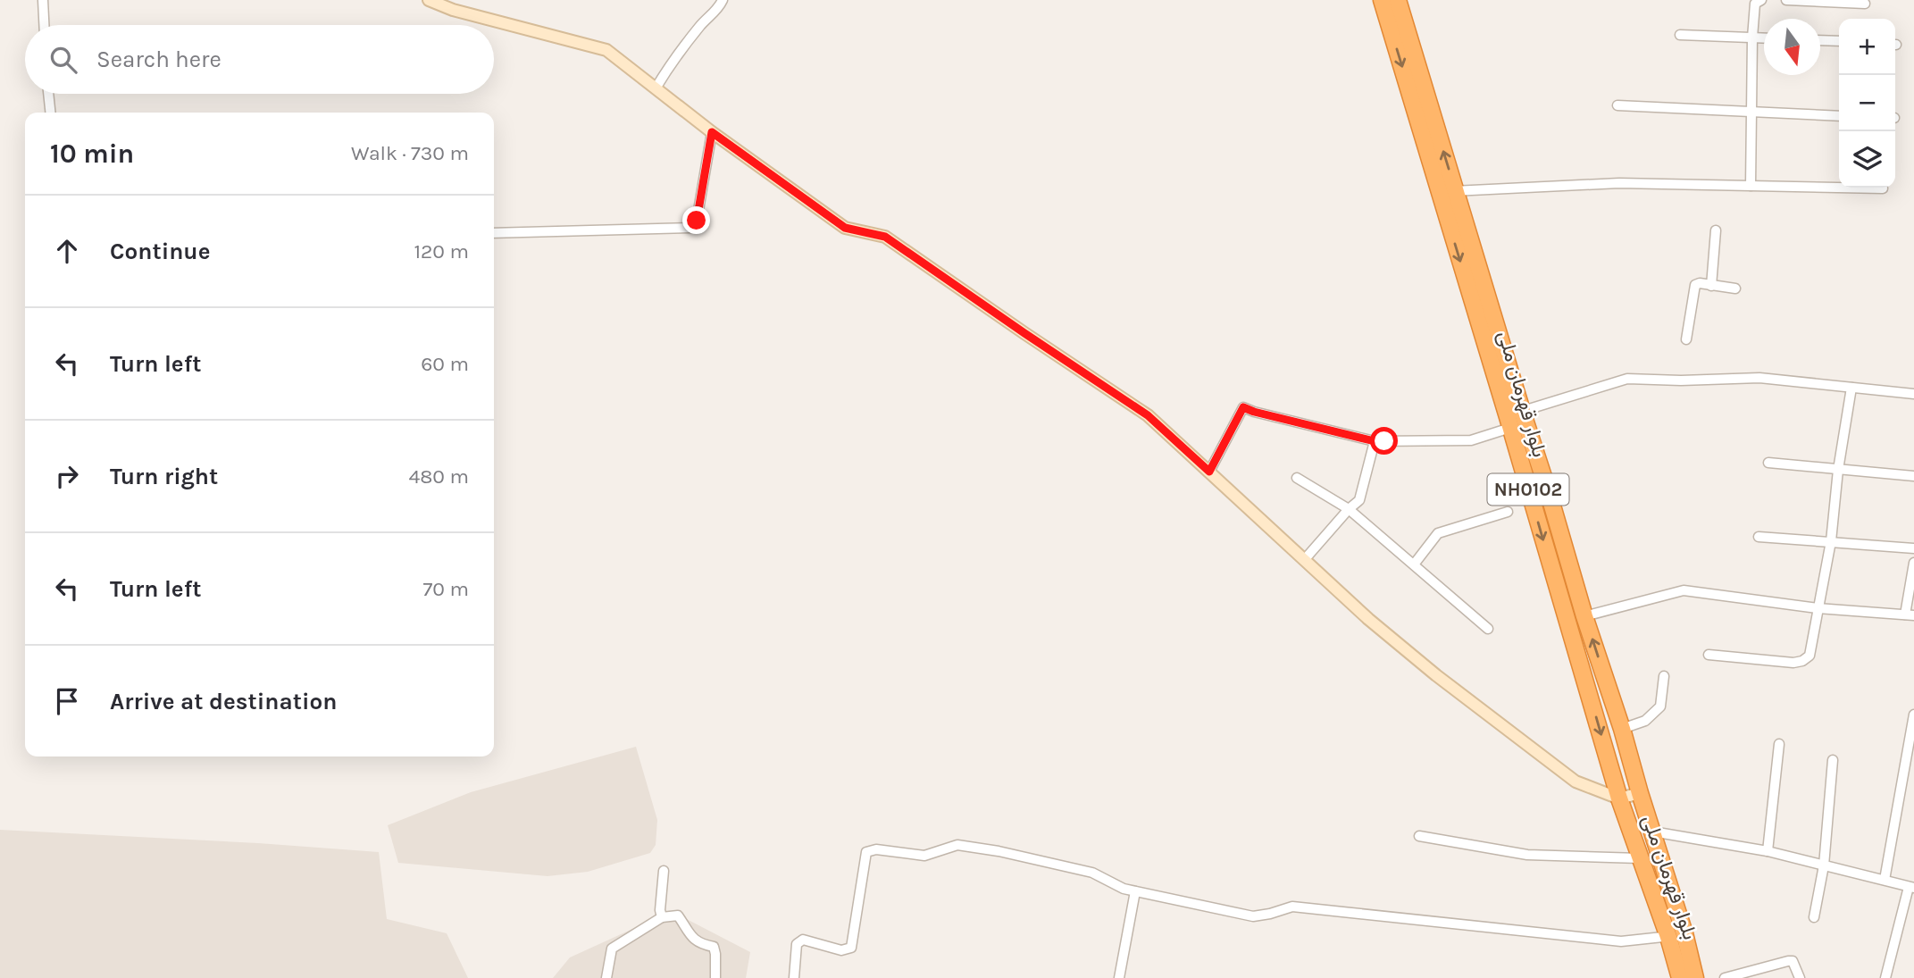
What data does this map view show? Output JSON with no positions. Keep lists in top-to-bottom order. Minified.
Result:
{"streets":{"highway":["بلوار قهرمان ملی","NH0102"]},"north":"bottom","page":{"map_buttons":["+","−"],"search":"Search here","heading":["10 min","Walk · 730 m"],"list":[["Continue","120 m"],["Turn left","60 m"],["Turn right","480 m"],["Turn left","70 m"],"Arrive at destination"]}}
